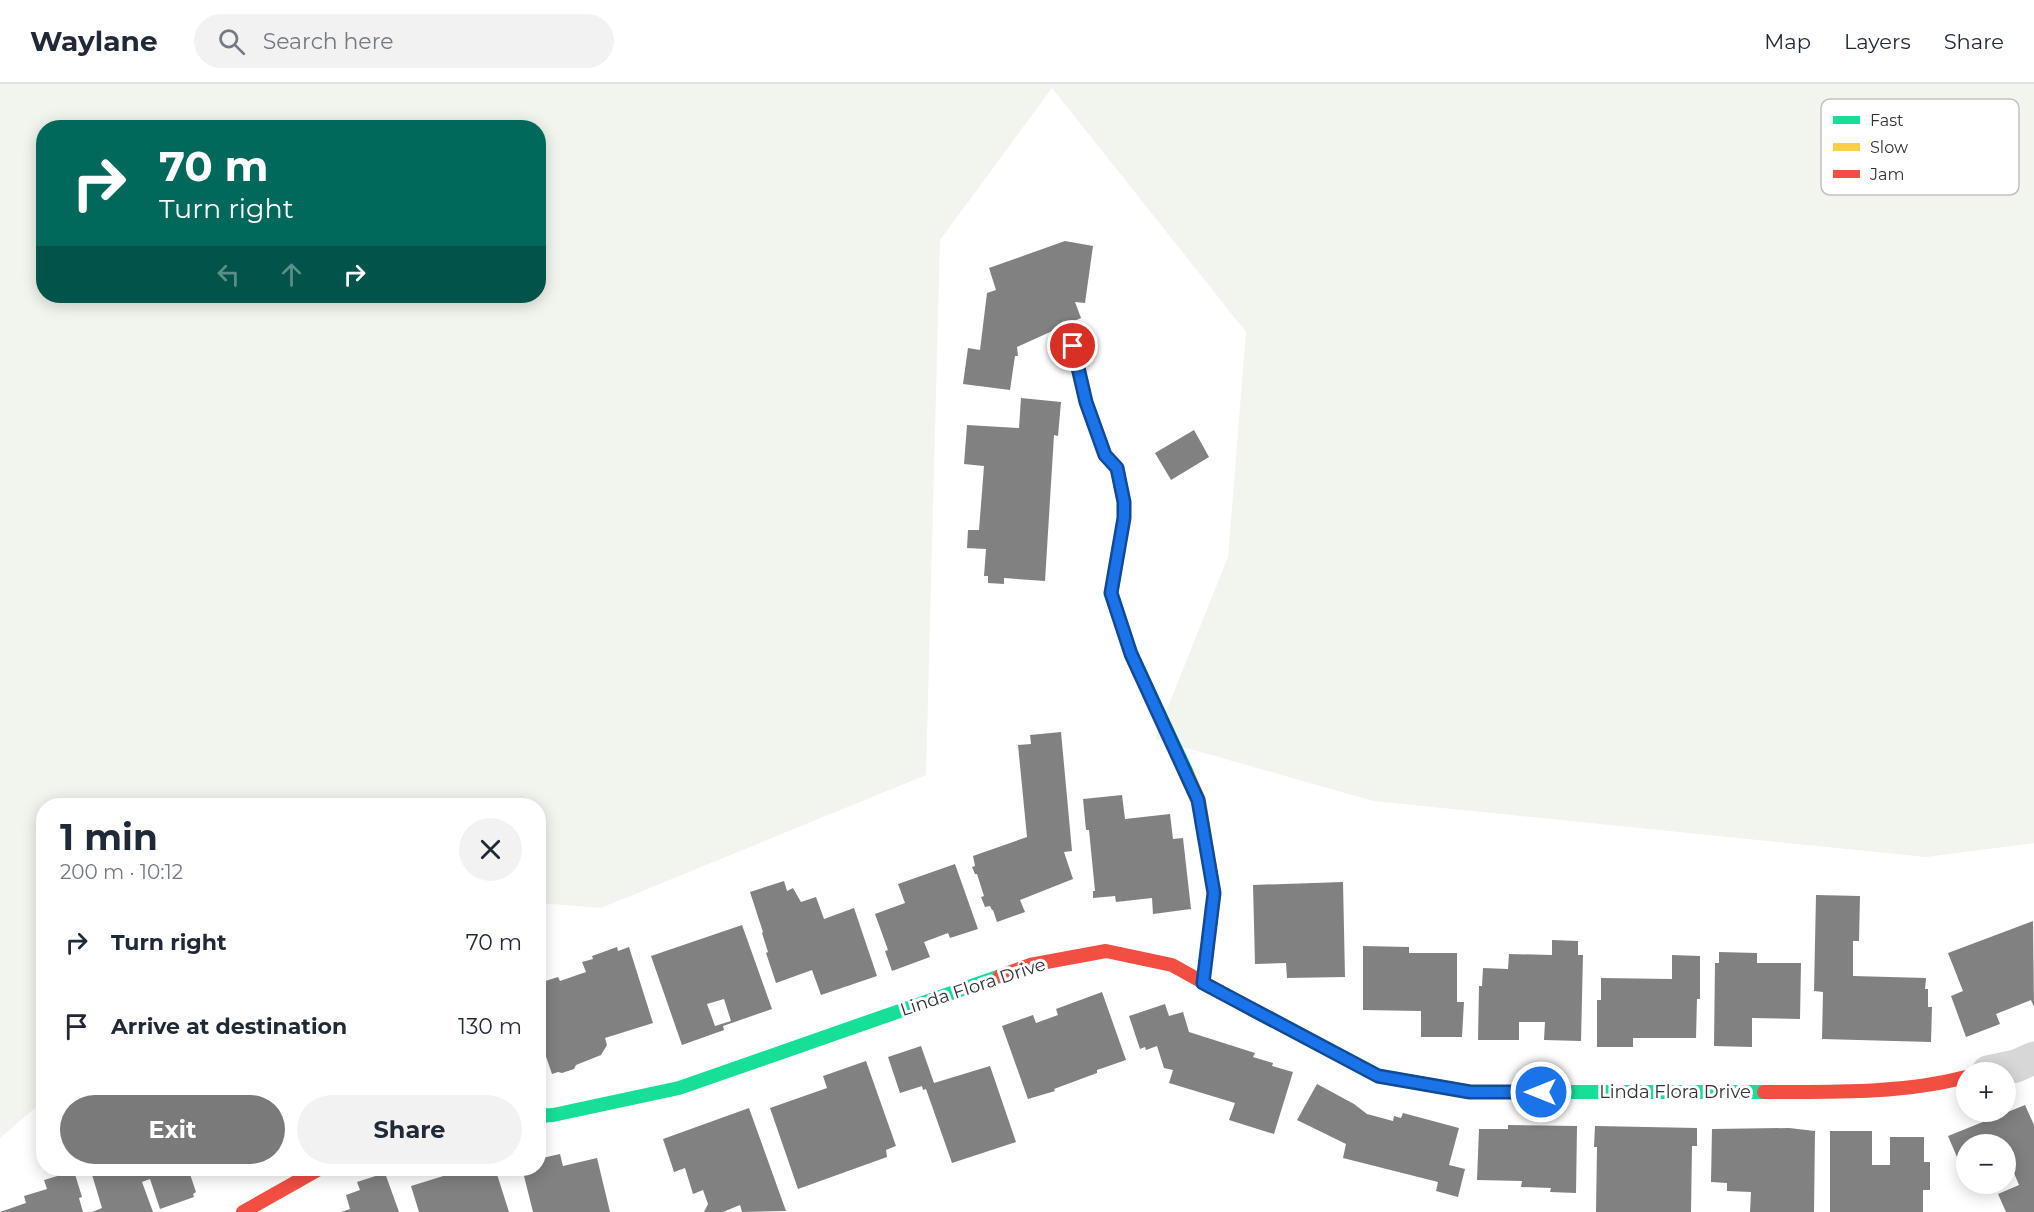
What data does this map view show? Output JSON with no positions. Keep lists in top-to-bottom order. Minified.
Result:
{"streets":{"street":["Linda Flora Drive"]},"legend":["Fast","Slow","Jam"],"page":{"header":"Waylane","search":"Search here","nav":["Map","Layers","Share"],"turn":["70 m","Turn right"],"heading":["1 min","200 m · 10:12"],"list":[{"name":"Turn right","value":"70 m"},{"name":"Arrive at destination","value":"130 m"}],"map_buttons":["+","−"],"buttons":["Exit","Share"]}}
